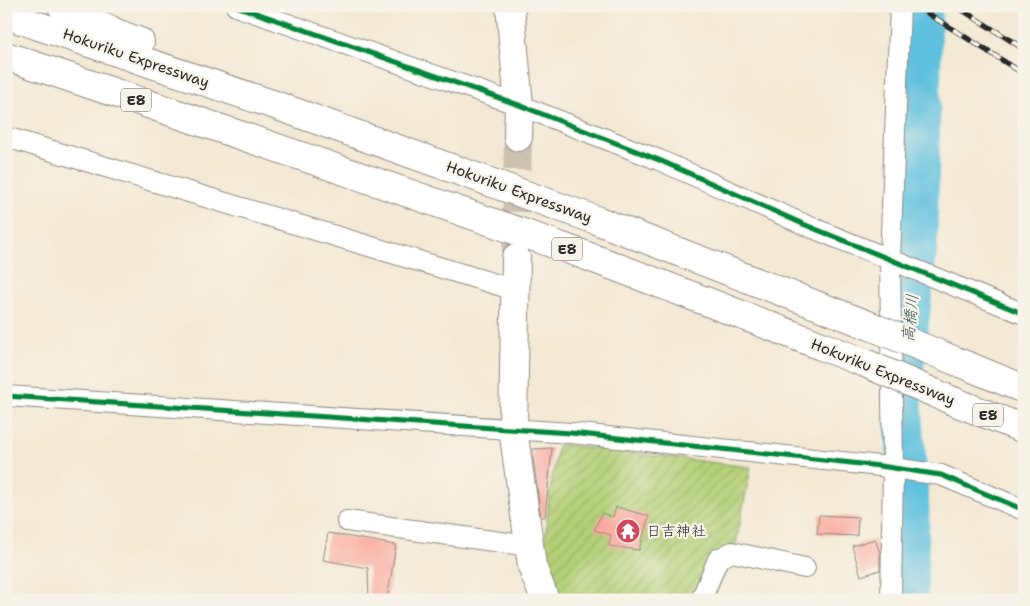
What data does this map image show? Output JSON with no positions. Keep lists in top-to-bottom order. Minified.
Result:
{"streets":{"main road":["Hokuriku Expressway","E8"]},"water":["高橋川"],"places":{"temple":["日吉神社"]}}
